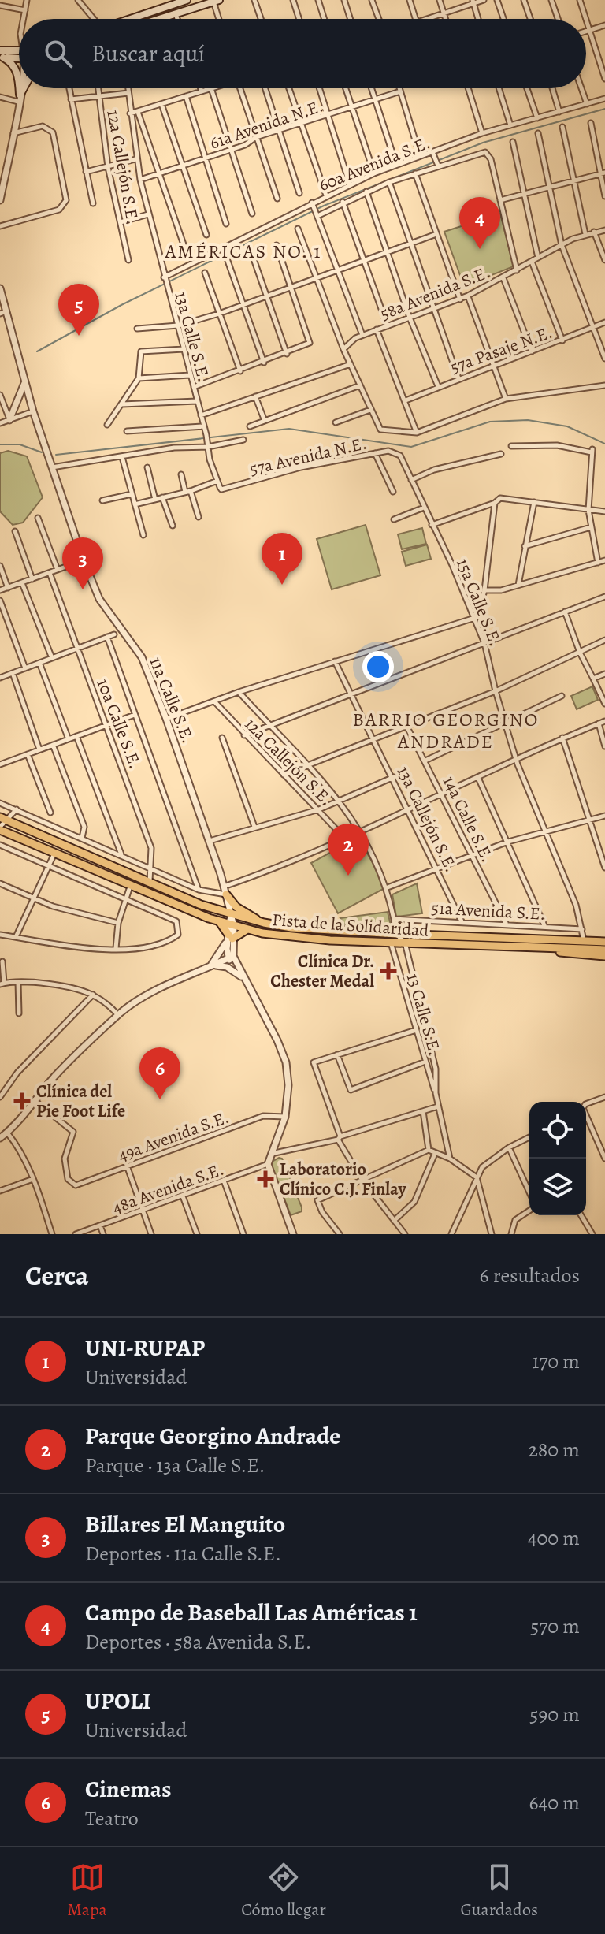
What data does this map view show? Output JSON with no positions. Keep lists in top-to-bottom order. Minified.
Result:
{"streets":{"main road":["Pista de la Solidaridad"],"street":["61a Avenida N.E.","60a Avenida S.E.","12a Callejón S.E.","58a Avenida S.E.","13a Calle S.E.","57a Pasaje N.E.","57a Avenida N.E.","15a Calle S.E.","11a Calle S.E.","10a Calle S.E.","13a Callejón S.E.","14a Calle S.E.","51a Avenida S.E.","13 Calle S.E.","49a Avenida S.E.","48a Avenida S.E."]},"crossings":[["61a Avenida N.E.","13a Calle S.E."],["60a Avenida S.E.","13a Calle S.E."],["13a Calle S.E.","57a Avenida N.E."],["57a Avenida N.E.","15a Calle S.E."],["15a Calle S.E.","51a Avenida S.E."],["15a Calle S.E.","Pista de la Solidaridad"],["11a Calle S.E.","Pista de la Solidaridad"],["10a Calle S.E.","Pista de la Solidaridad"],["13a Callejón S.E.","51a Avenida S.E."],["14a Calle S.E.","51a Avenida S.E."],["Pista de la Solidaridad","13 Calle S.E."]],"districts":["AMÉRICAS NO. 1","BARRIO GEORGINO ANDRADE"],"places":{"health":["Clínica Dr. Chester Medal","Clínica del Pie Foot Life","Laboratorio Clínico C.J. Finlay"]},"page":{"search":"Buscar aquí","pins":["4","5","1","3","2","6"],"heading":["Cerca","6 resultados"],"list":[{"mark":"1","name":"UNI-RUPAP","note":"Universidad","value":"170 m"},{"mark":"2","name":"Parque Georgino Andrade","note":"Parque · 13a Calle S.E.","value":"280 m"},{"mark":"3","name":"Billares El Manguito","note":"Deportes · 11a Calle S.E.","value":"400 m"},{"mark":"4","name":"Campo de Baseball Las Américas 1","note":"Deportes · 58a Avenida S.E.","value":"570 m"},{"mark":"5","name":"UPOLI","note":"Universidad","value":"590 m"},{"mark":"6","name":"Cinemas","note":"Teatro","value":"640 m"}],"nav":["Mapa","Cómo llegar","Guardados"]}}
